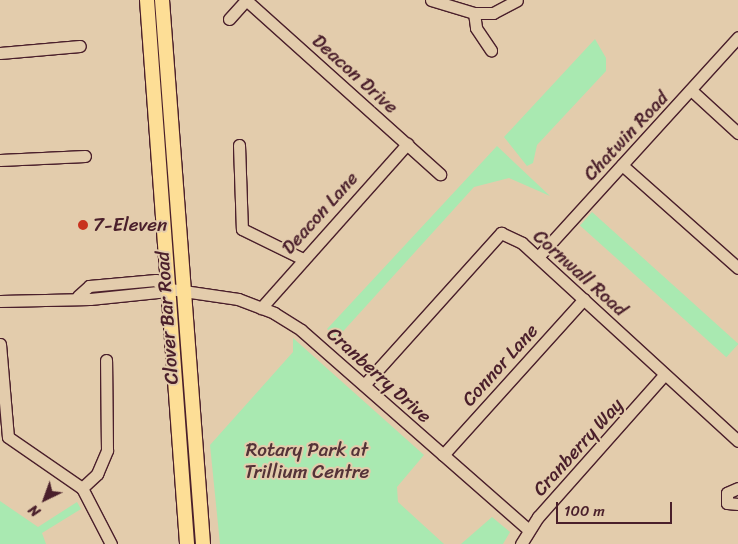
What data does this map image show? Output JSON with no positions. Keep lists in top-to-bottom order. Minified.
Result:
{"streets":{"main road":["Clover Bar Road"],"street":["Deacon Drive","Chatwin Road","Deacon Lane","Cornwall Road","Connor Lane","Cranberry Drive","Cranberry Way"]},"crossings":[["Deacon Drive","Deacon Lane"],["Chatwin Road","Cornwall Road"],["Deacon Lane","Cranberry Drive"],["Cornwall Road","Connor Lane"],["Cornwall Road","Cranberry Drive"],["Cornwall Road","Cranberry Way"],["Clover Bar Road","Cranberry Drive"],["Connor Lane","Cranberry Drive"],["Cranberry Drive","Cranberry Way"]],"parks":["Rotary Park at Trillium Centre"],"places":["7-Eleven"],"scale_bar":"100 m","north":"bottom left"}
